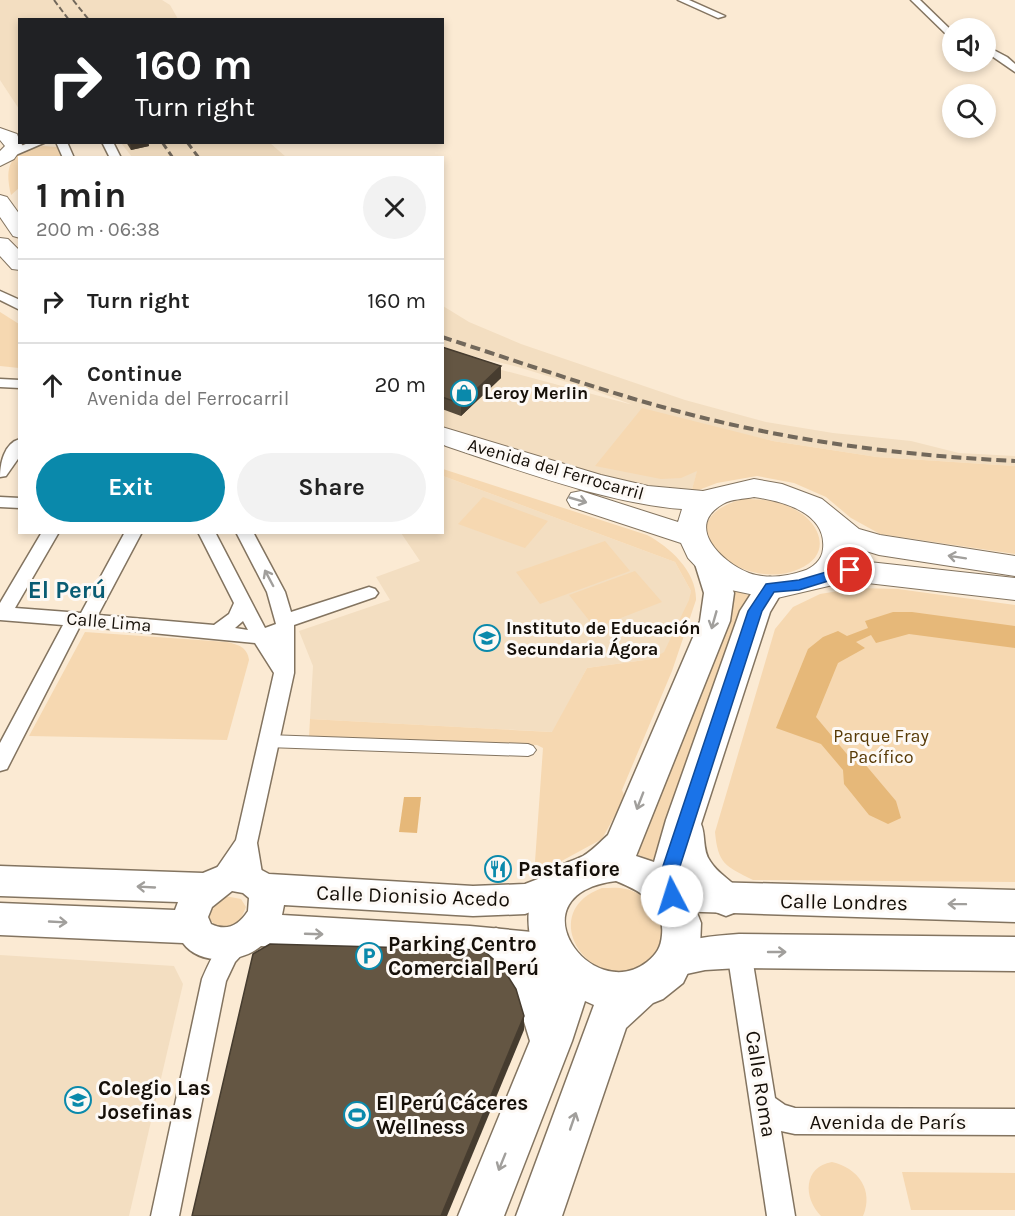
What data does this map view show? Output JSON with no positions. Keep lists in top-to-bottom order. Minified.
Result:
{"streets":{"highway":["Avenida del Ferrocarril"],"main road":["Calle Dionisio Acedo","Calle Londres"],"street":["Calle Lima","Calle Roma","Avenida de París"]},"crossings":[["Calle Dionisio Acedo","Calle Londres"],["Calle Roma","Avenida de París"]],"districts":["El Perú"],"parks":["Parque Fray Pacífico"],"places":{"shop":["Leroy Merlin"],"school or university":["Instituto de Educación Secundaria Ágora","Colegio Las Josefinas"],"restaurant":["Pastafiore"],"parking":["Parking Centro Comercial Perú"],"sports":["El Perú Cáceres Wellness"]},"page":{"turn":["160 m","Turn right"],"heading":["1 min","200 m · 06:38"],"list":[{"name":"Turn right","value":"160 m"},{"name":"Continue","note":"Avenida del Ferrocarril","value":"20 m"}],"buttons":["Exit","Share"]}}
